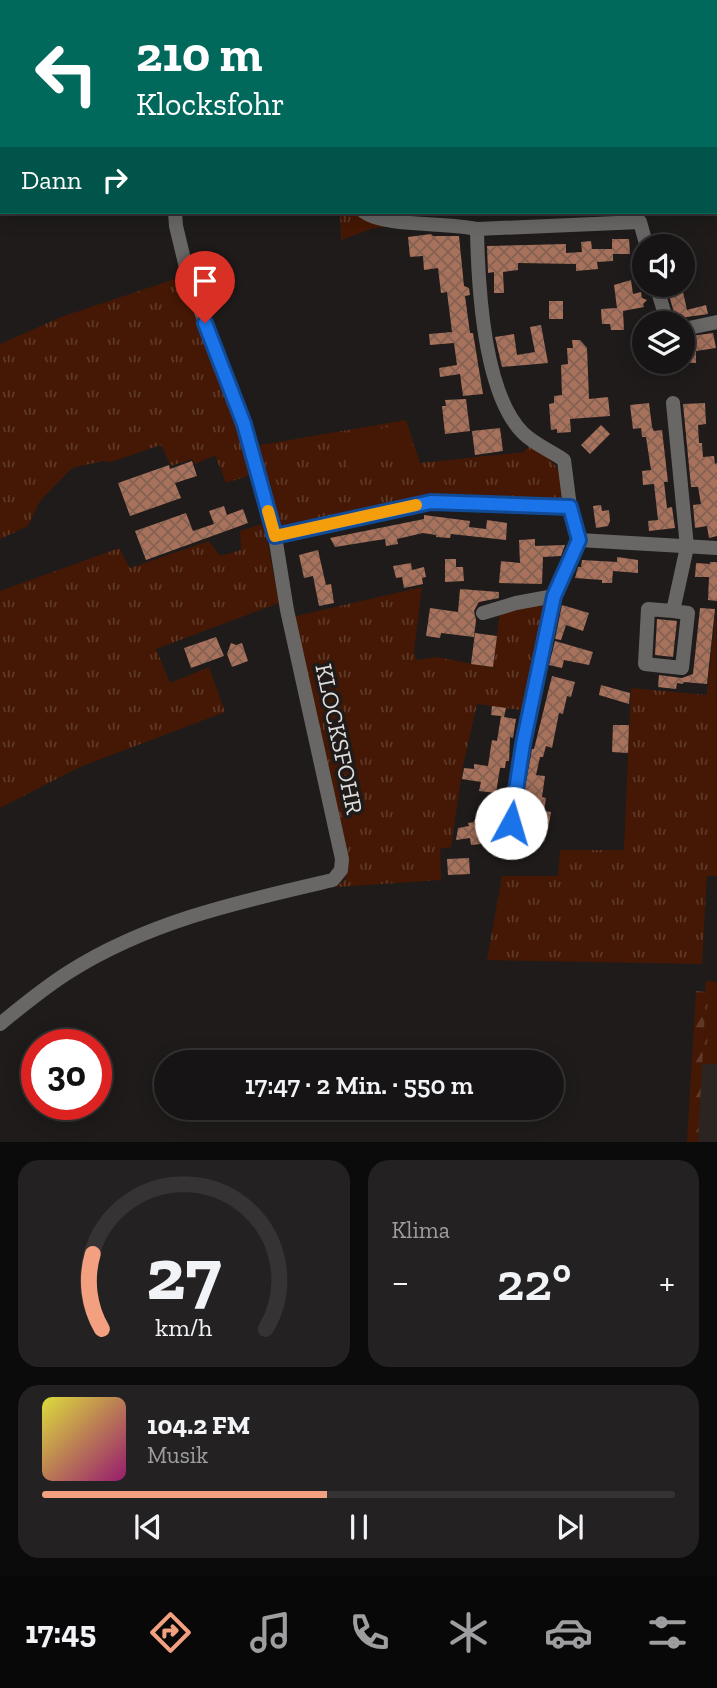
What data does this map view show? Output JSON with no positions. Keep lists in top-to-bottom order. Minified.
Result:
{"streets":{"street":["KLOCKSFOHR"]},"page":{"turn":["210 m","Klocksfohr"],"then":"Dann","limit":"30","trip":"17:47 · 2 Min. · 550 m","tile":"Klima","heat":["−","22°","+"],"song":["104.2 FM","Musik"],"tabs":"17:45","gauge":["27","km/h"]}}
